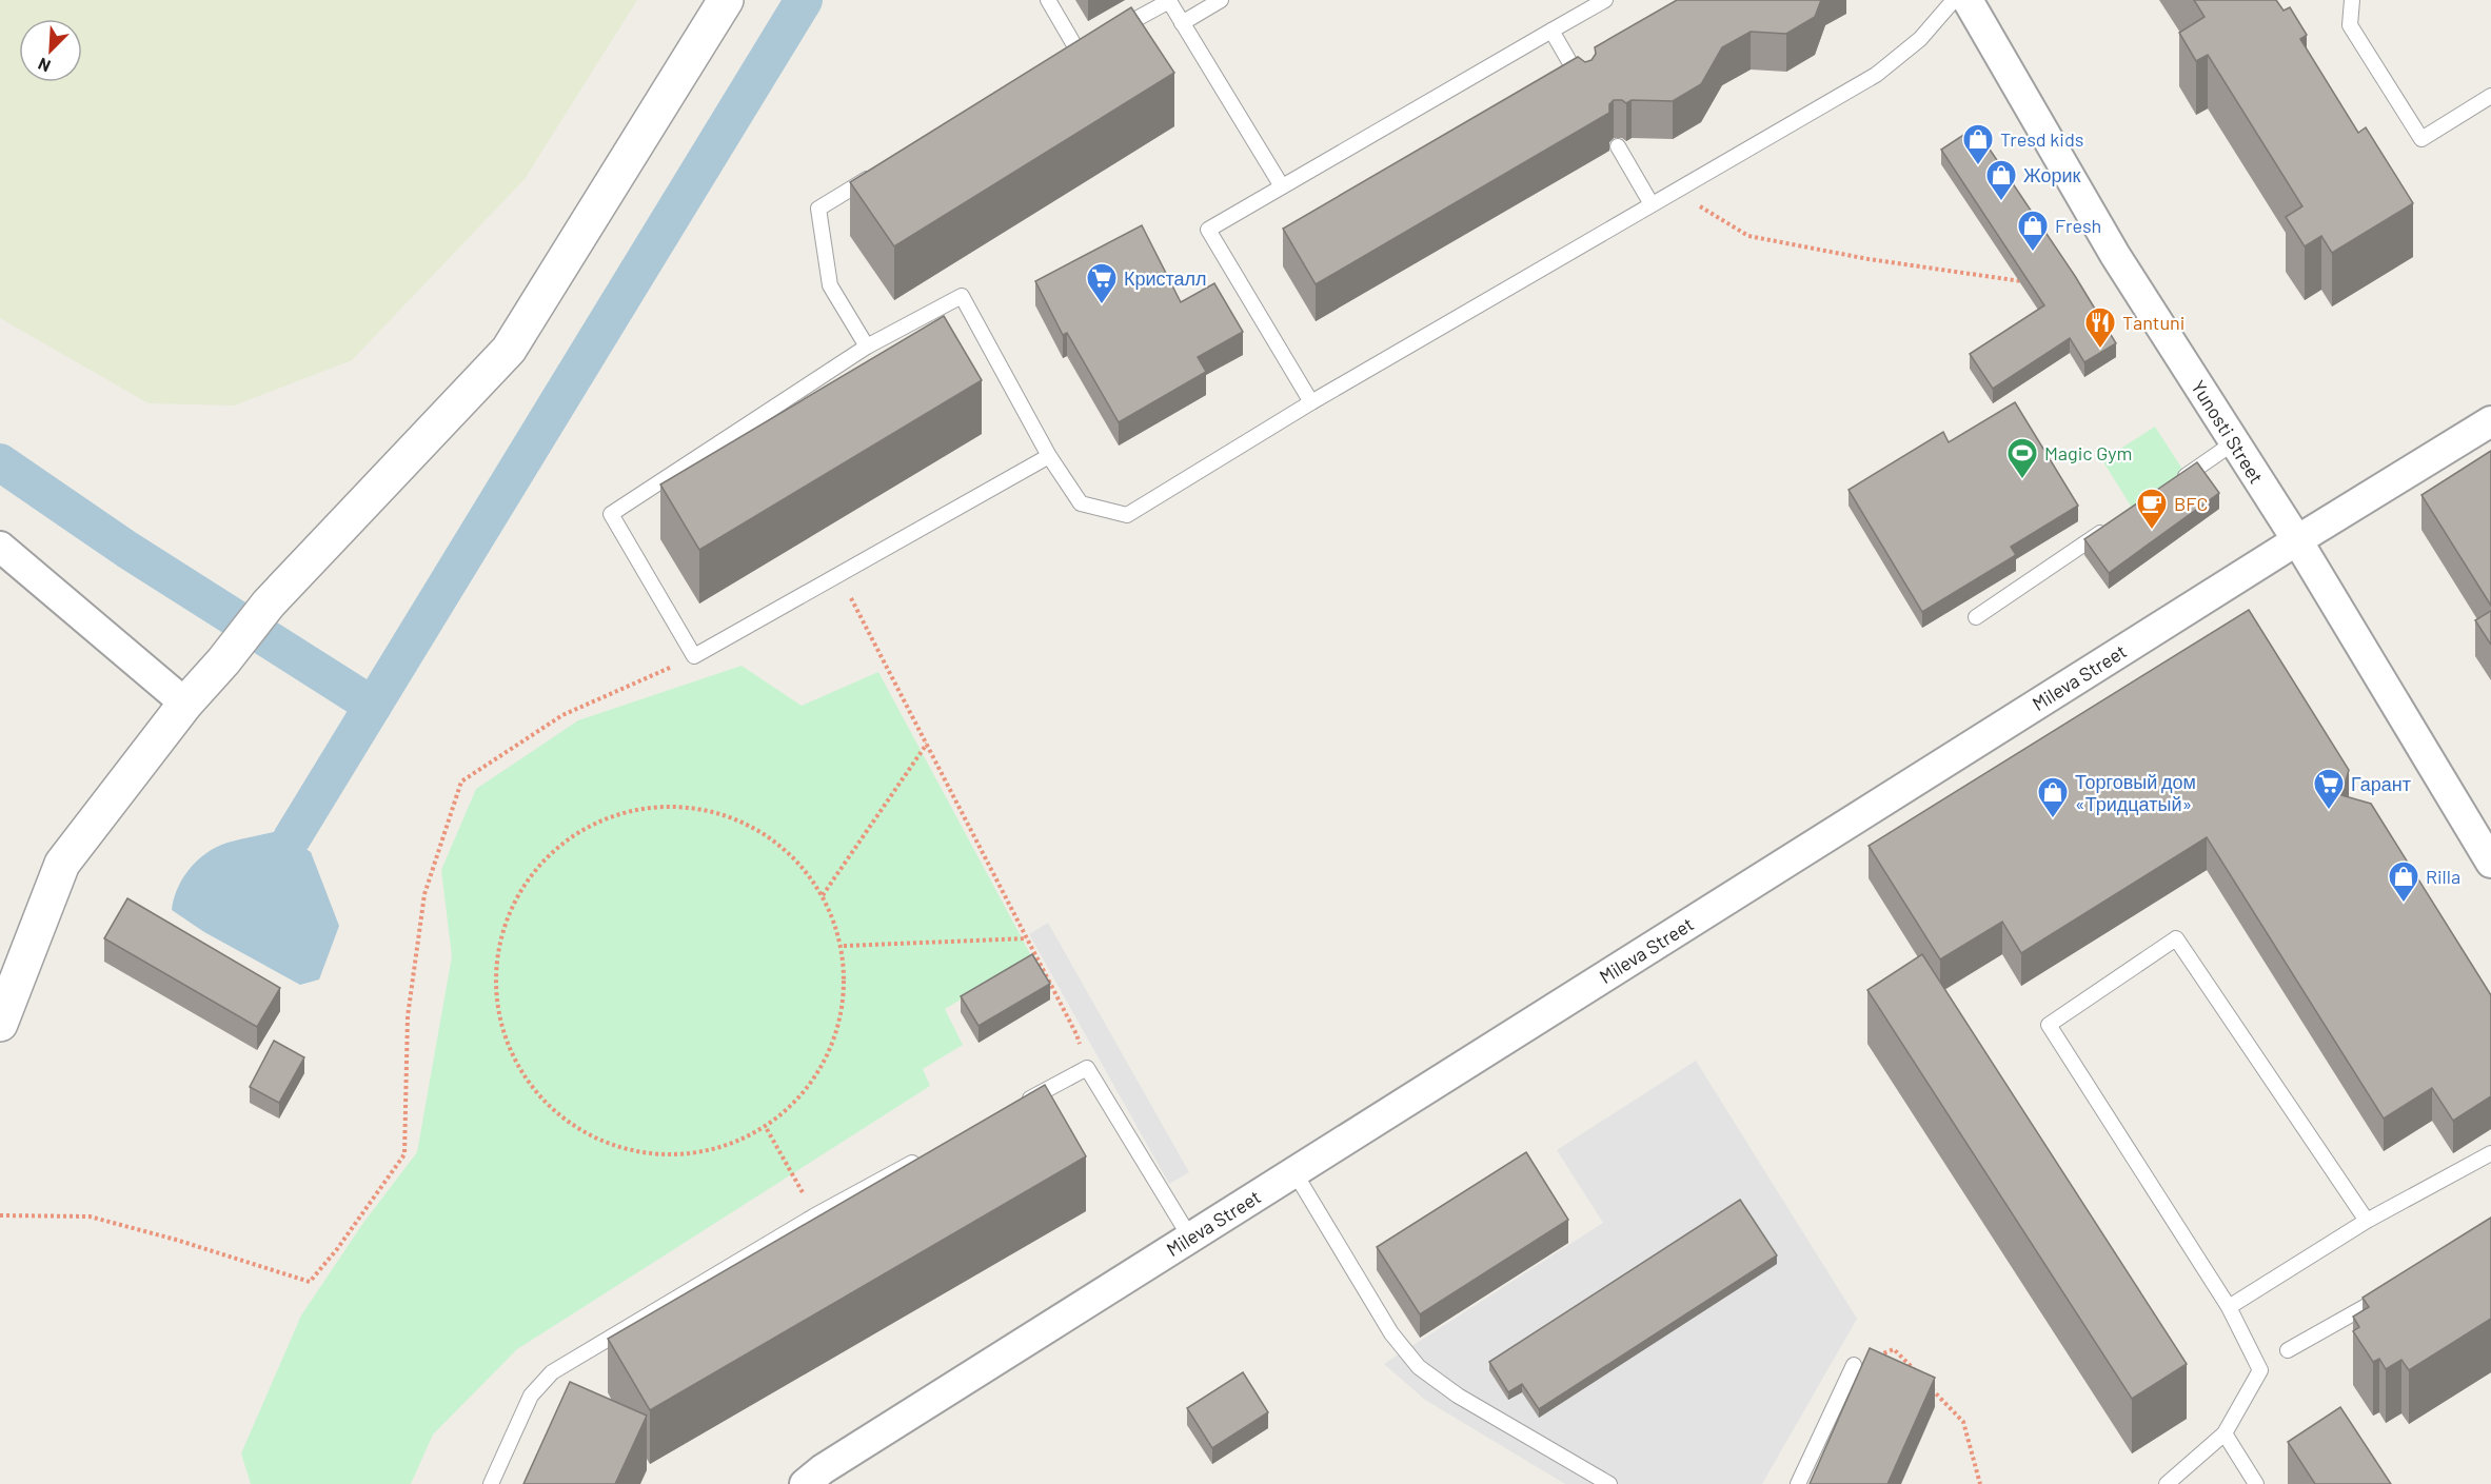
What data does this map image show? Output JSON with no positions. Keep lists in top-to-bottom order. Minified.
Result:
{"streets":{"street":["Yunosti Street","Mileva Street"]},"crossings":[["Yunosti Street","Mileva Street"]],"places":{"shop":["Tresd kids","Жорик","Fresh","Торговый дом «Тридцатый»","Rilla"],"supermarket":["Кристалл","Гарант"],"restaurant":["Tantuni"],"sports":["Magic Gym"],"cafe":["BFC"]},"north":"bottom left"}
